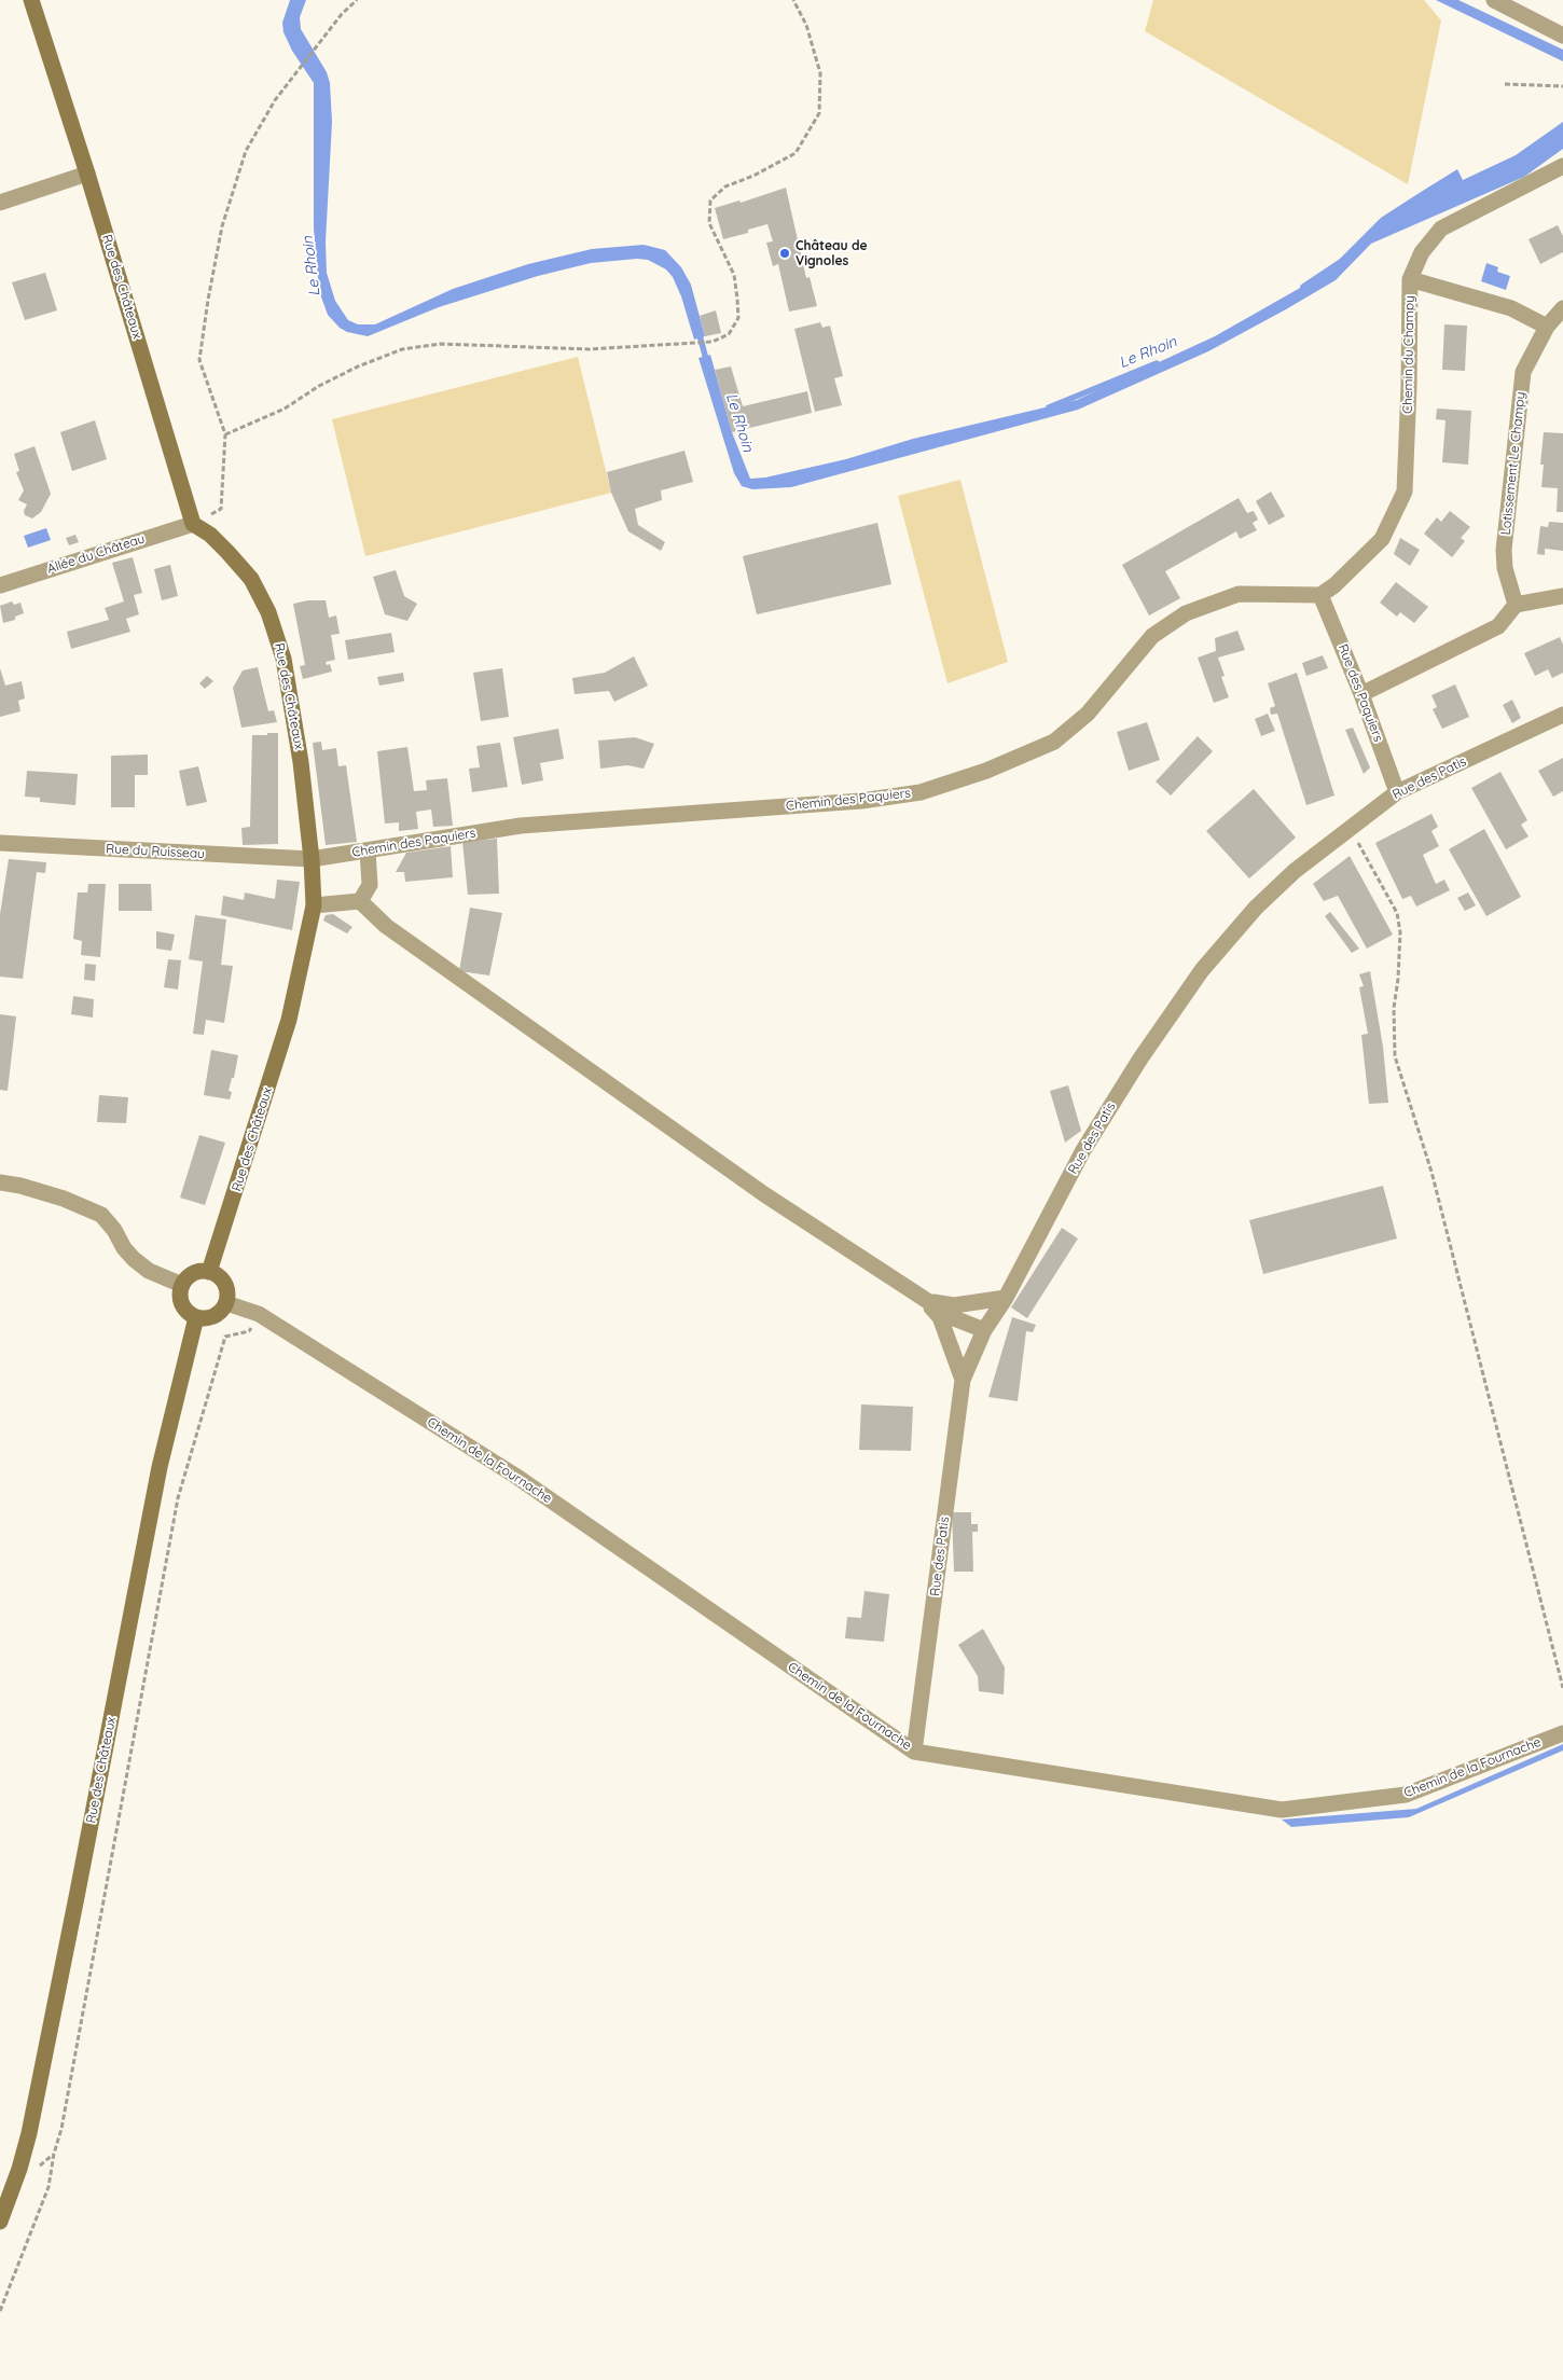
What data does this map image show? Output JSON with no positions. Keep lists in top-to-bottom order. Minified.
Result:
{"streets":{"street":["Rue des Châteaux","Chemin du Champy","Lotissement Le Champy","Allée du Château","Rue des Paquiers","Rue des Patis","Chemin des Paquiers","Rue du Ruisseau","Chemin de la Fournache"]},"crossings":[["Rue des Châteaux","Allée du Château"],["Rue des Châteaux","Chemin des Paquiers"],["Rue des Châteaux","Rue du Ruisseau"],["Rue des Châteaux","Chemin de la Fournache"],["Chemin du Champy","Rue des Paquiers"],["Chemin du Champy","Chemin des Paquiers"],["Rue des Paquiers","Rue des Patis"],["Rue des Paquiers","Chemin des Paquiers"],["Rue des Patis","Chemin de la Fournache"],["Chemin des Paquiers","Rue du Ruisseau"]],"water":["Le Rhoin"],"places":["Château de Vignoles"]}
